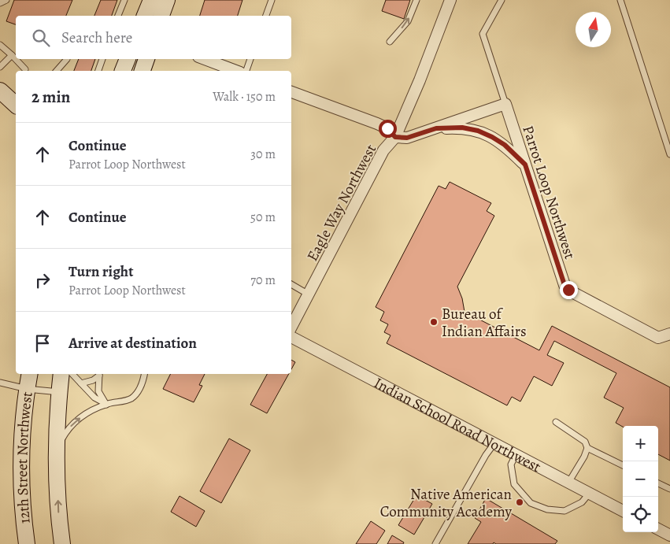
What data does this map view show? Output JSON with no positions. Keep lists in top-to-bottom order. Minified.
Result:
{"streets":{"main road":["12th Street Northwest"],"street":["Parrot Loop Northwest","Eagle Way Northwest","Indian School Road Northwest"]},"places":["Bureau of Indian Affairs","Native American Community Academy"],"north":"top","page":{"search":"Search here","heading":["2 min","Walk · 150 m"],"list":[["Continue","Parrot Loop Northwest","30 m"],["Continue","50 m"],["Turn right","Parrot Loop Northwest","70 m"],"Arrive at destination"],"map_buttons":["+","−"]}}
